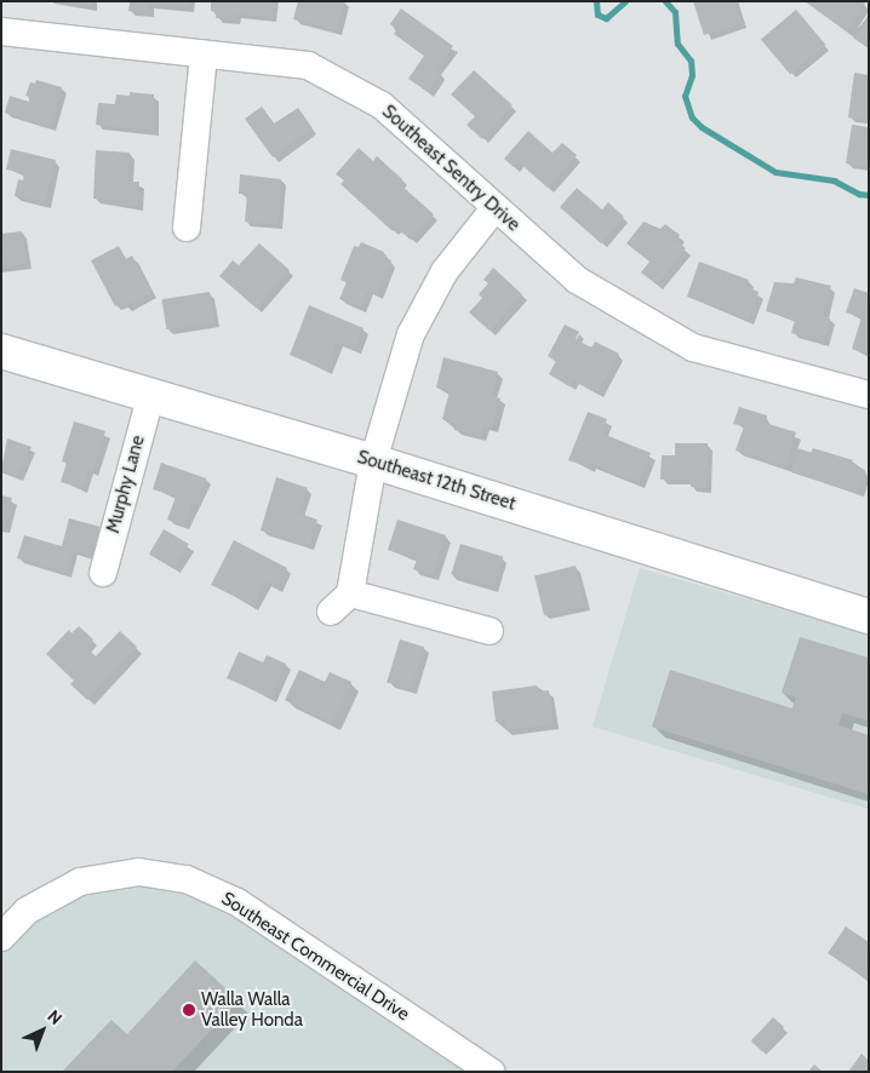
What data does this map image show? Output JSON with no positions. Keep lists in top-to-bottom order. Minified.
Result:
{"streets":{"main road":["Southeast 12th Street"],"street":["Southeast Sentry Drive","Murphy Lane","Southeast Commercial Drive"]},"crossings":[["Southeast 12th Street","Murphy Lane"]],"places":["Walla Walla Valley Honda"],"north":"top right"}
